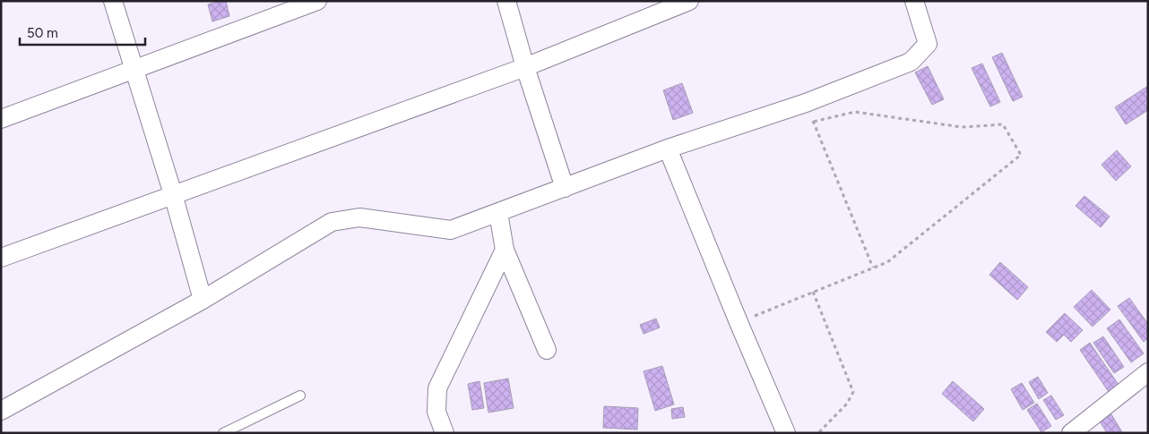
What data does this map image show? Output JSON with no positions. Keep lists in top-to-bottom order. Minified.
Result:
{"scale_bar":"50 m"}
